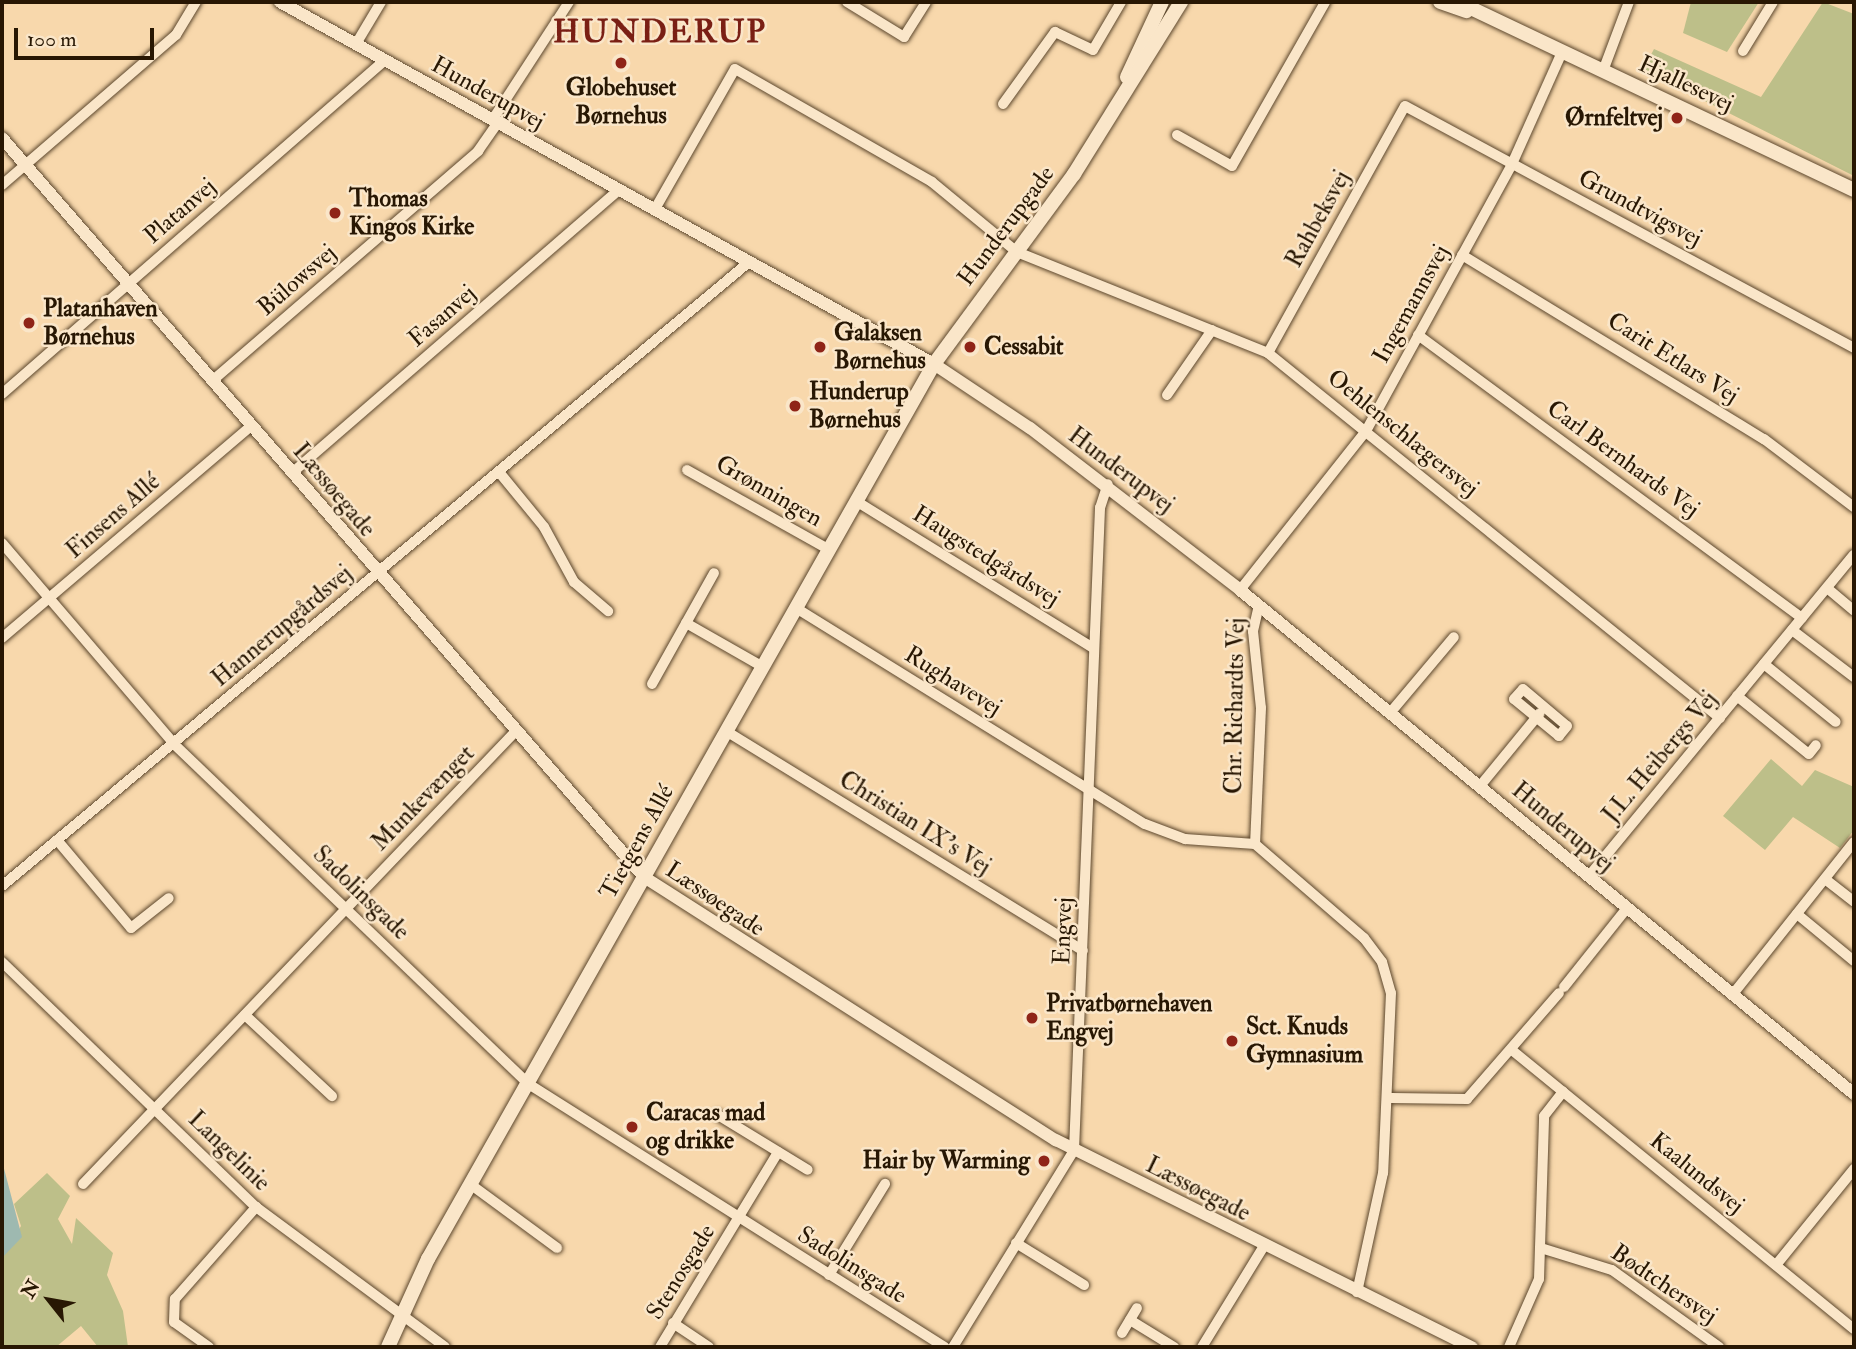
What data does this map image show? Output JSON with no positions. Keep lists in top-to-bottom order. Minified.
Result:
{"streets":{"main road":["Hjallesevej","Hunderupgade","Tietgens Allé"],"street":["Hunderupvej","Grundtvigsvej","Platanvej","Rahbeksvej","Bülowsvej","Ingemannsvej","Fasanvej","Carit Etlars Vej","Oehlenschlægersvej","Carl Bernhards Vej","Læssøegade","Grønningen","Finsens Allé","Haugstedgårdsvej","Hannerupgårdsvej","Rughavevej","Chr. Richardts Vej","J.L. Heibergs Vej","Munkevænget","Christian IX's Vej","Sadolinsgade","Engvej","Langelinie","Kaalundsvej","Stenosgade","Bødtchersvej"]},"crossings":[["Hjallesevej","Ingemannsvej"],["Hunderupvej","Platanvej"],["Hunderupvej","Hunderupgade"],["Hunderupvej","Bülowsvej"],["Hunderupvej","Ingemannsvej"],["Hunderupvej","Fasanvej"],["Hunderupvej","Oehlenschlægersvej"],["Hunderupvej","Hannerupgårdsvej"],["Hunderupvej","Chr. Richardts Vej"],["Hunderupvej","J.L. Heibergs Vej"],["Hunderupvej","Tietgens Allé"],["Hunderupvej","Engvej"],["Grundtvigsvej","Rahbeksvej"],["Grundtvigsvej","Ingemannsvej"],["Platanvej","Læssøegade"],["Rahbeksvej","Oehlenschlægersvej"],["Hunderupgade","Oehlenschlægersvej"],["Hunderupgade","Tietgens Allé"],["Bülowsvej","Læssøegade"],["Ingemannsvej","Carit Etlars Vej"],["Ingemannsvej","Oehlenschlægersvej"],["Ingemannsvej","Carl Bernhards Vej"],["Fasanvej","Læssøegade"],["Oehlenschlægersvej","J.L. Heibergs Vej"],["Carl Bernhards Vej","J.L. Heibergs Vej"],["Læssøegade","Finsens Allé"],["Læssøegade","Hannerupgårdsvej"],["Læssøegade","Munkevænget"],["Læssøegade","Tietgens Allé"],["Læssøegade","Engvej"],["Grønningen","Tietgens Allé"],["Finsens Allé","Sadolinsgade"],["Haugstedgårdsvej","Tietgens Allé"],["Haugstedgårdsvej","Engvej"],["Hannerupgårdsvej","Sadolinsgade"],["Rughavevej","Chr. Richardts Vej"],["Rughavevej","Tietgens Allé"],["Rughavevej","Engvej"],["Munkevænget","Sadolinsgade"],["Munkevænget","Langelinie"],["Christian IX's Vej","Tietgens Allé"],["Christian IX's Vej","Engvej"],["Tietgens Allé","Sadolinsgade"],["Tietgens Allé","Langelinie"],["Sadolinsgade","Stenosgade"]],"districts":["HUNDERUP"],"places":["Globehuset Børnehus","Ørnfeltvej","Thomas Kingos Kirke","Platanhaven Børnehus","Galaksen Børnehus","Cessabit","Hunderup Børnehus","Privatbørnehaven Engvej","Sct. Knuds Gymnasium","Caracas mad og drikke","Hair by Warming"],"scale_bar":"100 m","north":"top left"}
